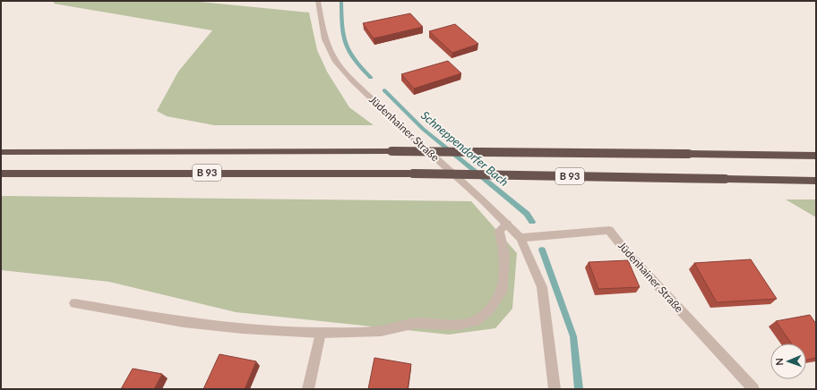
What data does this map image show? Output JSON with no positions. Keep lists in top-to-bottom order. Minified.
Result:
{"streets":{"highway":["B 93"],"street":["Jüdenhainer Straße"]},"water":["Schneppendorfer Bach"],"north":"left"}
